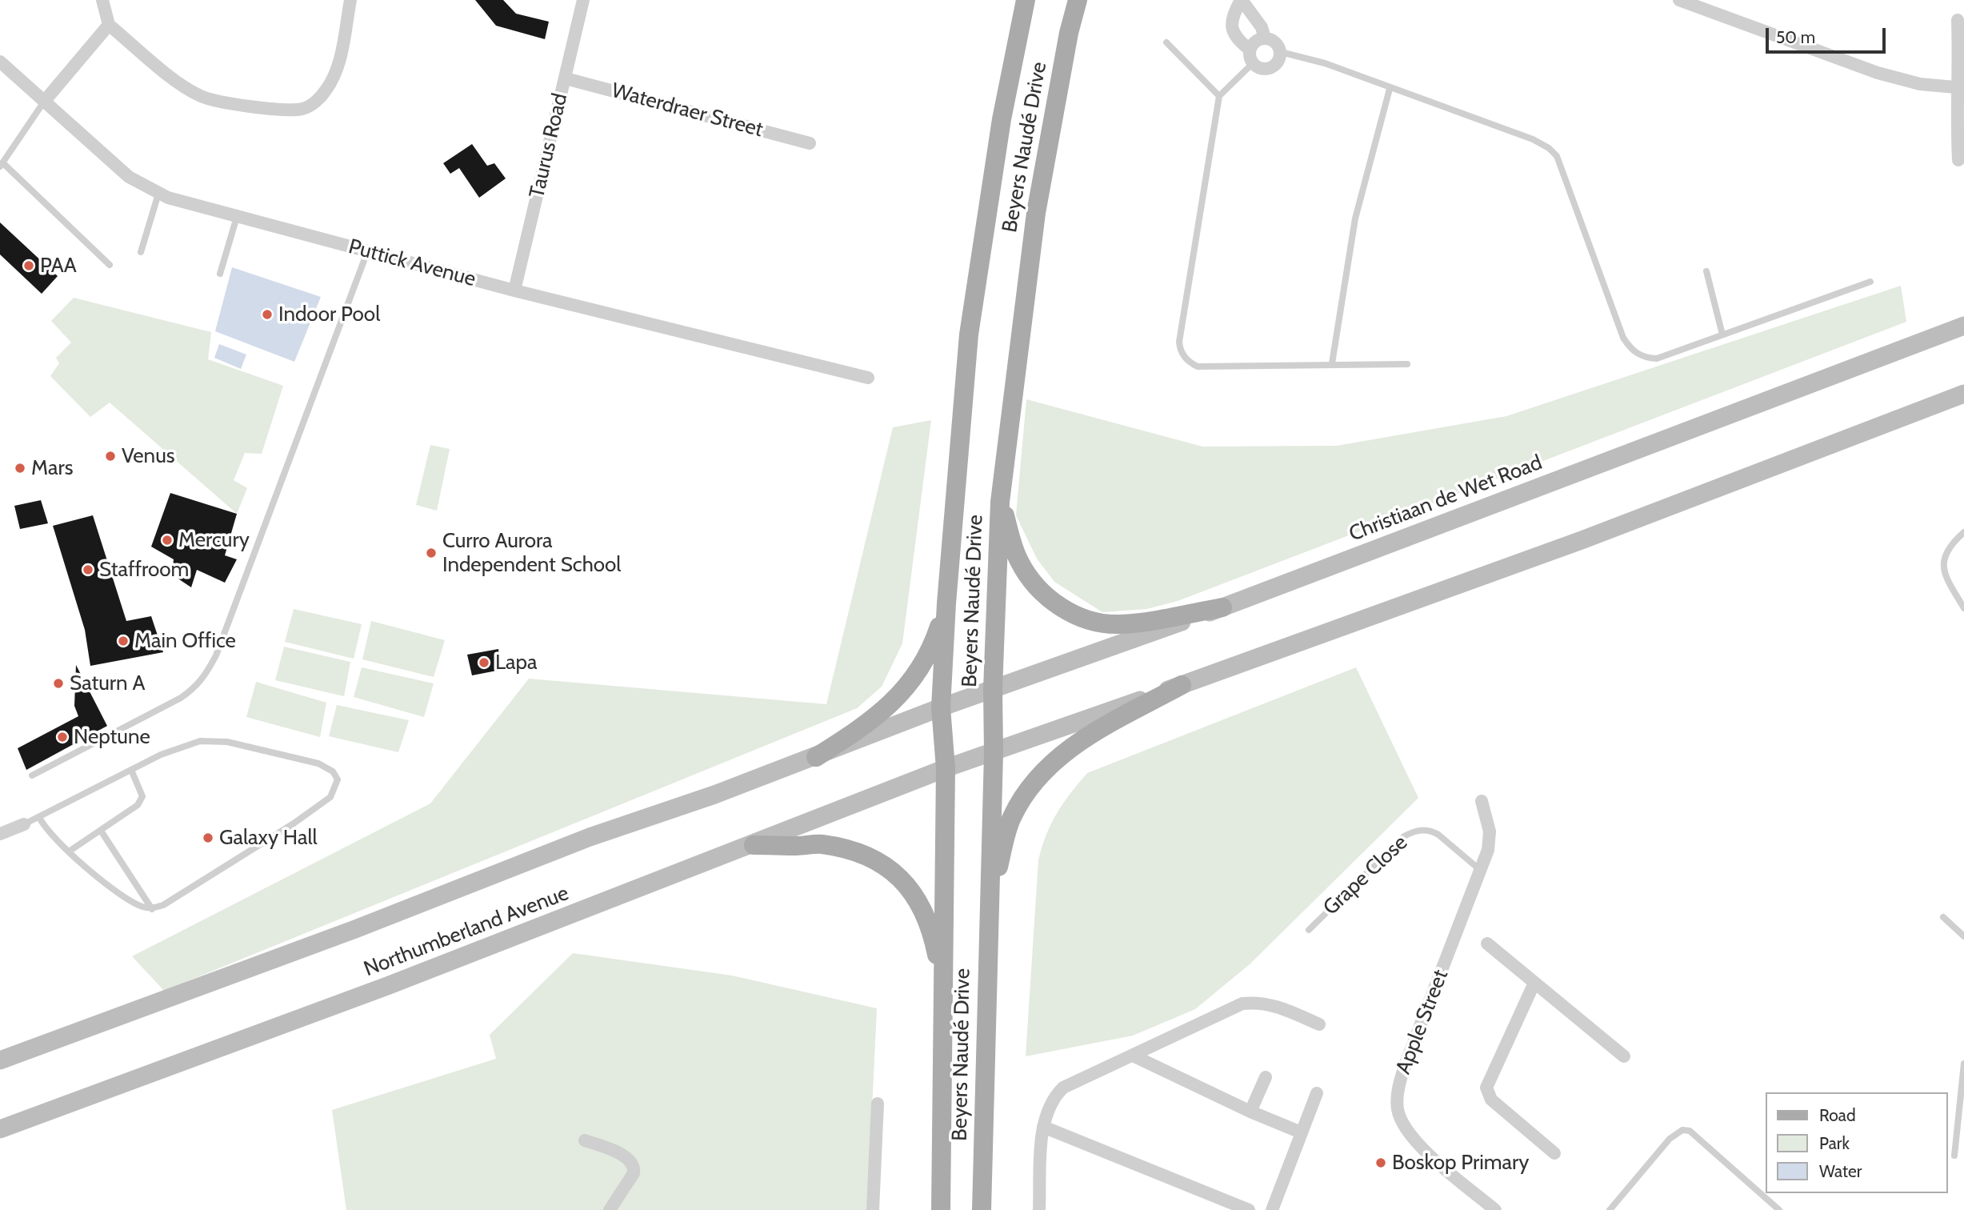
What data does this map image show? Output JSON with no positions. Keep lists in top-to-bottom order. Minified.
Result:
{"streets":{"main road":["Beyers Naudé Drive","Christiaan de Wet Road","Northumberland Avenue"],"street":["Waterdraer Street","Taurus Road","Puttick Avenue","Apple Street"],"lane":["Grape Close"]},"crossings":[["Waterdraer Street","Taurus Road"],["Taurus Road","Puttick Avenue"],["Beyers Naudé Drive","Christiaan de Wet Road"],["Beyers Naudé Drive","Northumberland Avenue"],["Christiaan de Wet Road","Northumberland Avenue"],["Grape Close","Apple Street"]],"places":["PAA","Indoor Pool","Venus","Mars","Mercury","Curro Aurora Independent School","Staffroom","Main Office","Lapa","Saturn A","Neptune","Galaxy Hall","Boskop Primary"],"legend":["Road","Park","Water"],"scale_bar":"50 m"}
